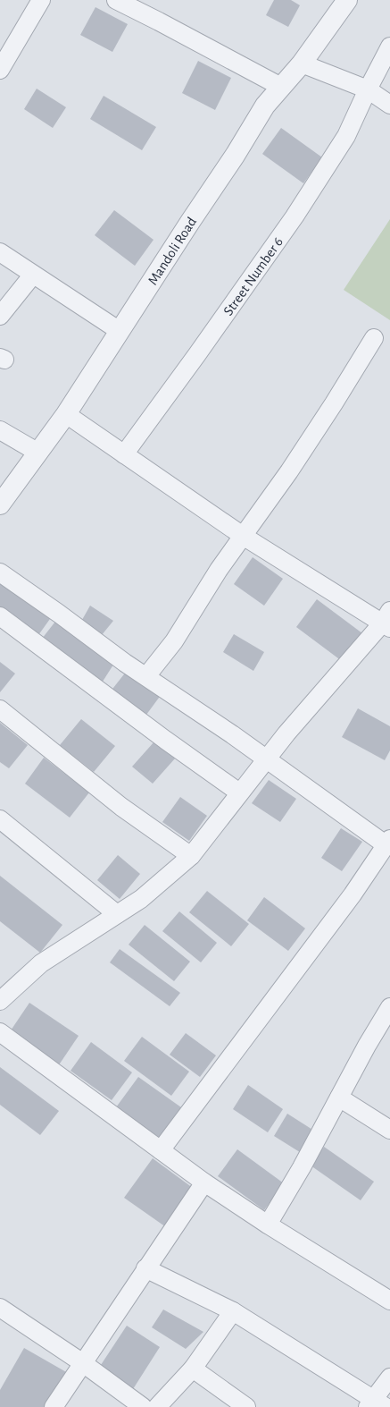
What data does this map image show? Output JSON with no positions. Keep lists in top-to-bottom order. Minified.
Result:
{"streets":{"street":["Mandoli Road","Street Number 6"]}}
